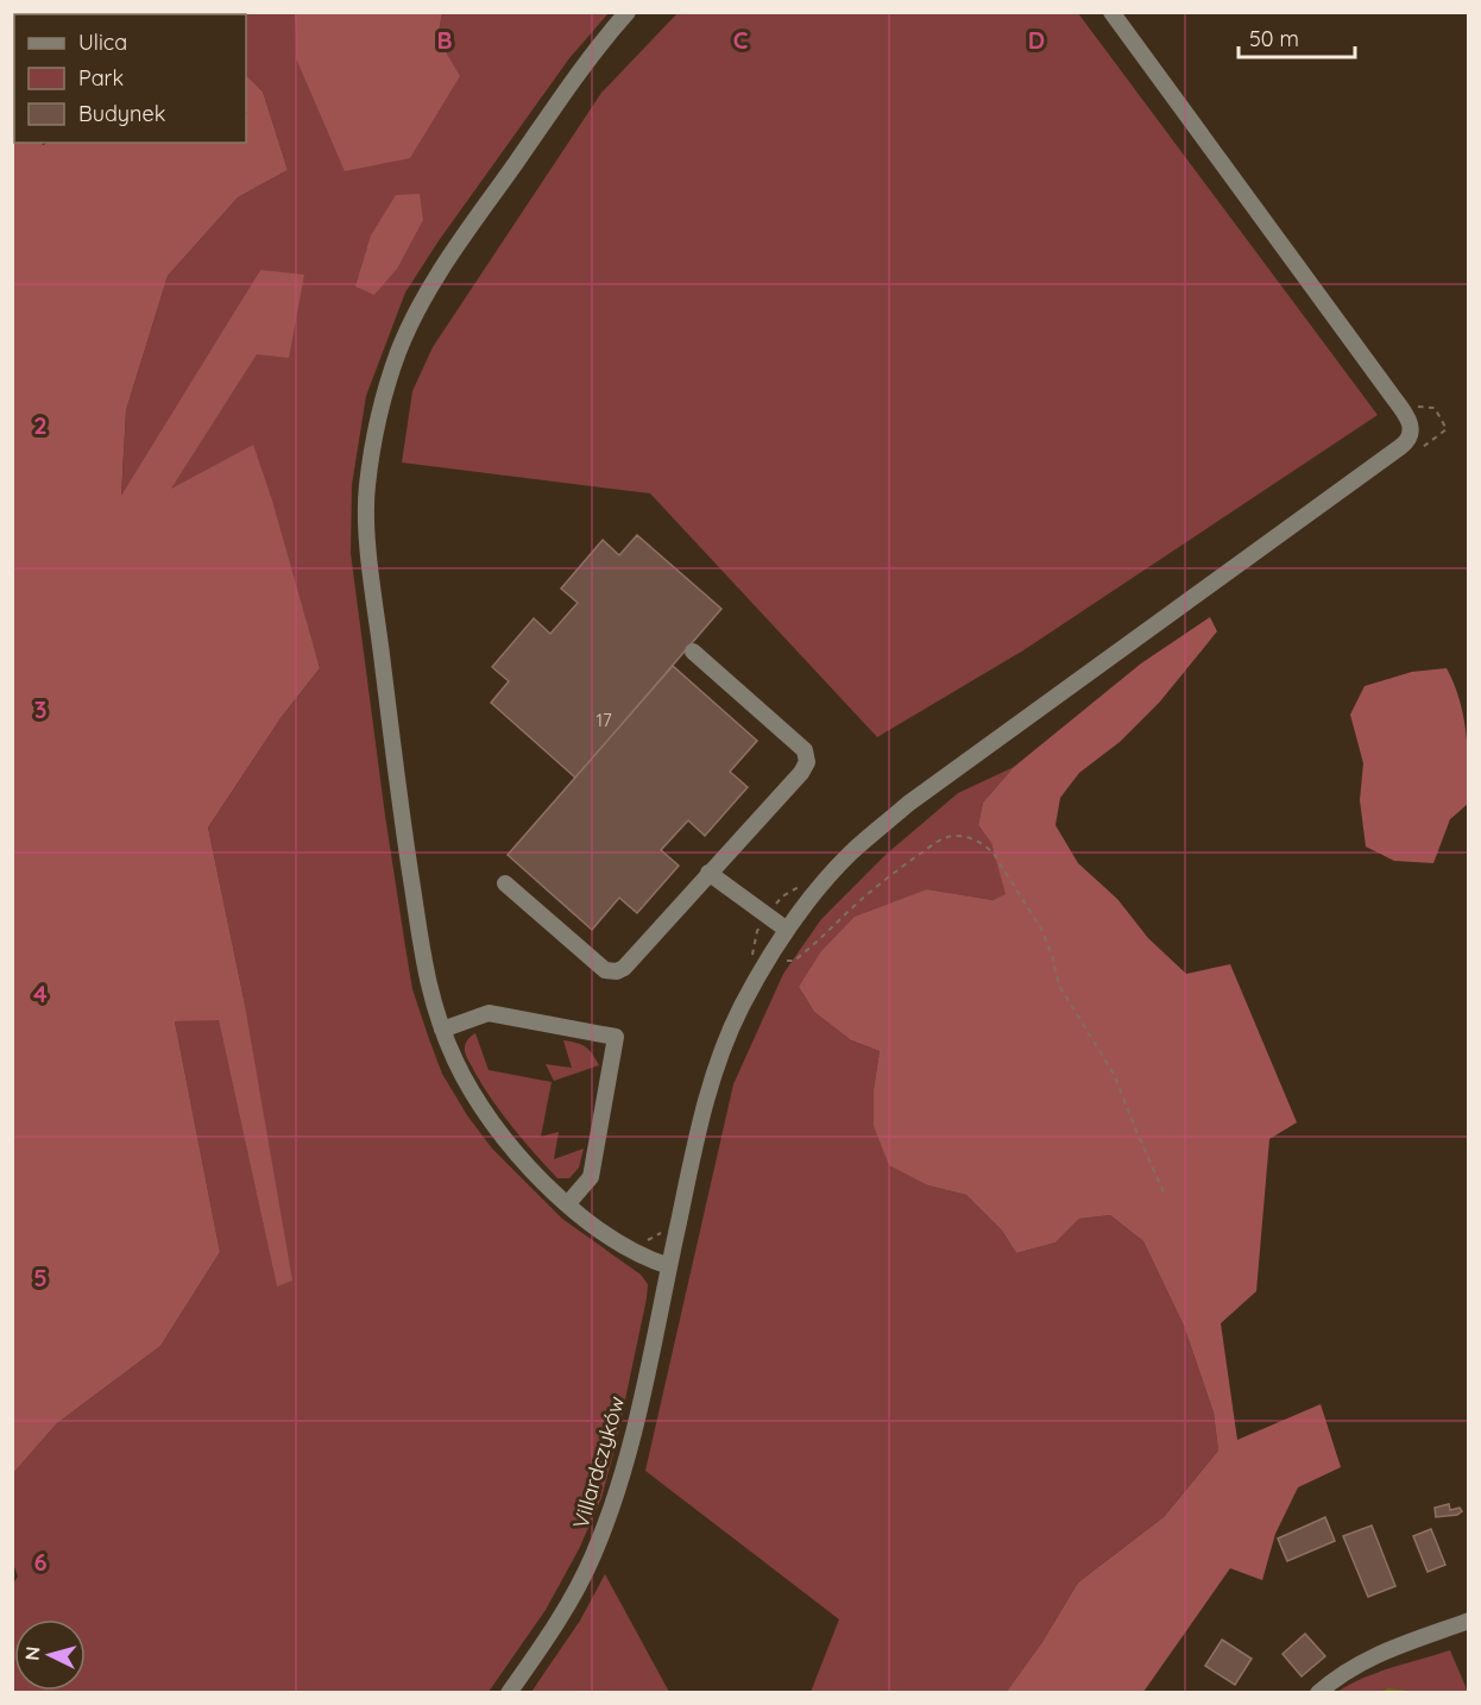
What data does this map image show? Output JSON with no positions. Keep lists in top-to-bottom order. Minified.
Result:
{"streets":{"street":["Villardczyków"]},"house_numbers":["17"],"legend":["Ulica","Park","Budynek"],"scale_bar":"50 m","north":"left","grid":{"columns":["B","C","D"],"rows":["2","3","4","5","6"]}}
